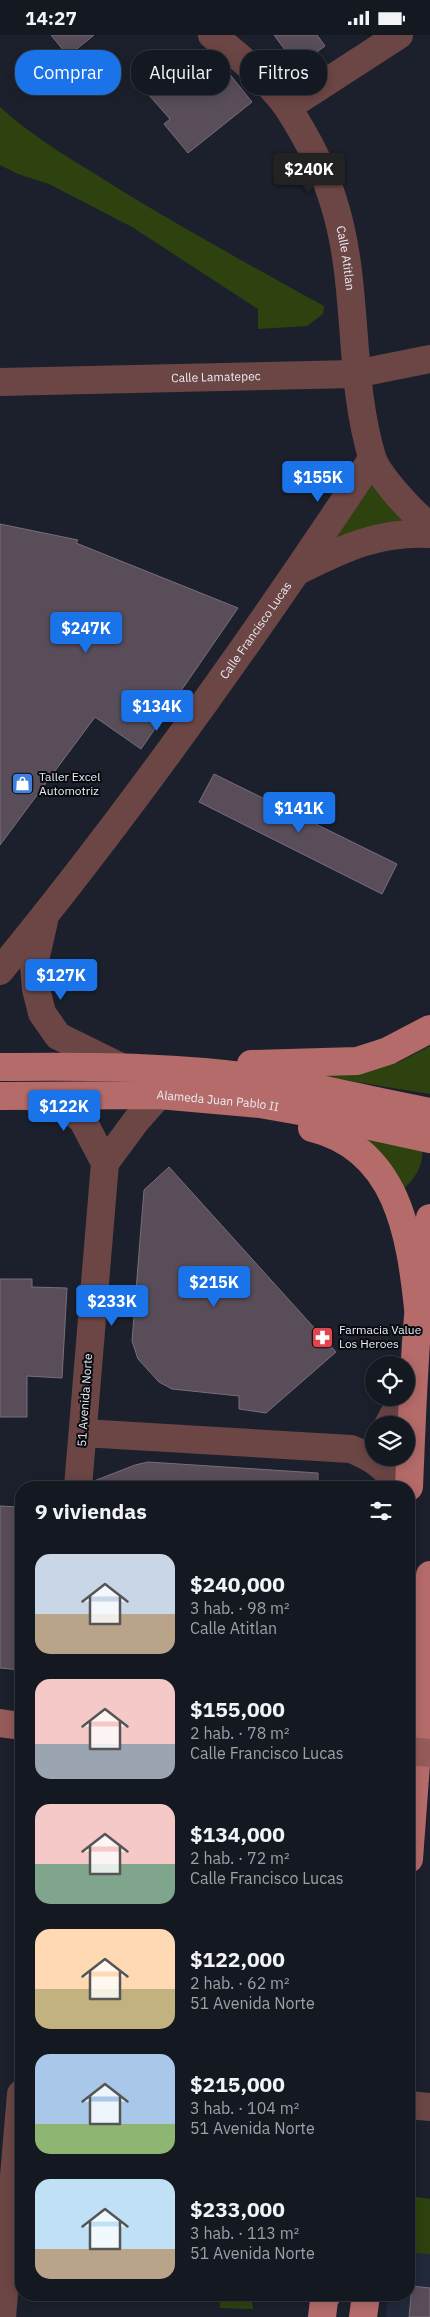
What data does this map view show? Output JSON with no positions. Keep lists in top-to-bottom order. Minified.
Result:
{"streets":{"main road":["Alameda Juan Pablo II"],"street":["Calle Atitlan","Calle Lamatepec","Calle Francisco Lucas","51 Avenida Norte"]},"crossings":[["Calle Atitlan","Calle Lamatepec"]],"places":{"shop":["Taller Excel Automotriz"],"pharmacy":["Farmacia Value Los Heroes"]},"page":{"status":"14:27","chip":["Comprar","Alquilar","Filtros"],"price":["$240K","$155K","$247K","$134K","$141K","$127K","$122K","$215K","$233K"],"heading":"9 viviendas","list":[{"name":"$240,000","note":"3 hab. · 98 m² · Calle Atitlan"},{"name":"$155,000","note":"2 hab. · 78 m² · Calle Francisco Lucas"},{"name":"$134,000","note":"2 hab. · 72 m² · Calle Francisco Lucas"},{"name":"$122,000","note":"2 hab. · 62 m² · 51 Avenida Norte"},{"name":"$215,000","note":"3 hab. · 104 m² · 51 Avenida Norte"},{"name":"$233,000","note":"3 hab. · 113 m² · 51 Avenida Norte"}]}}
